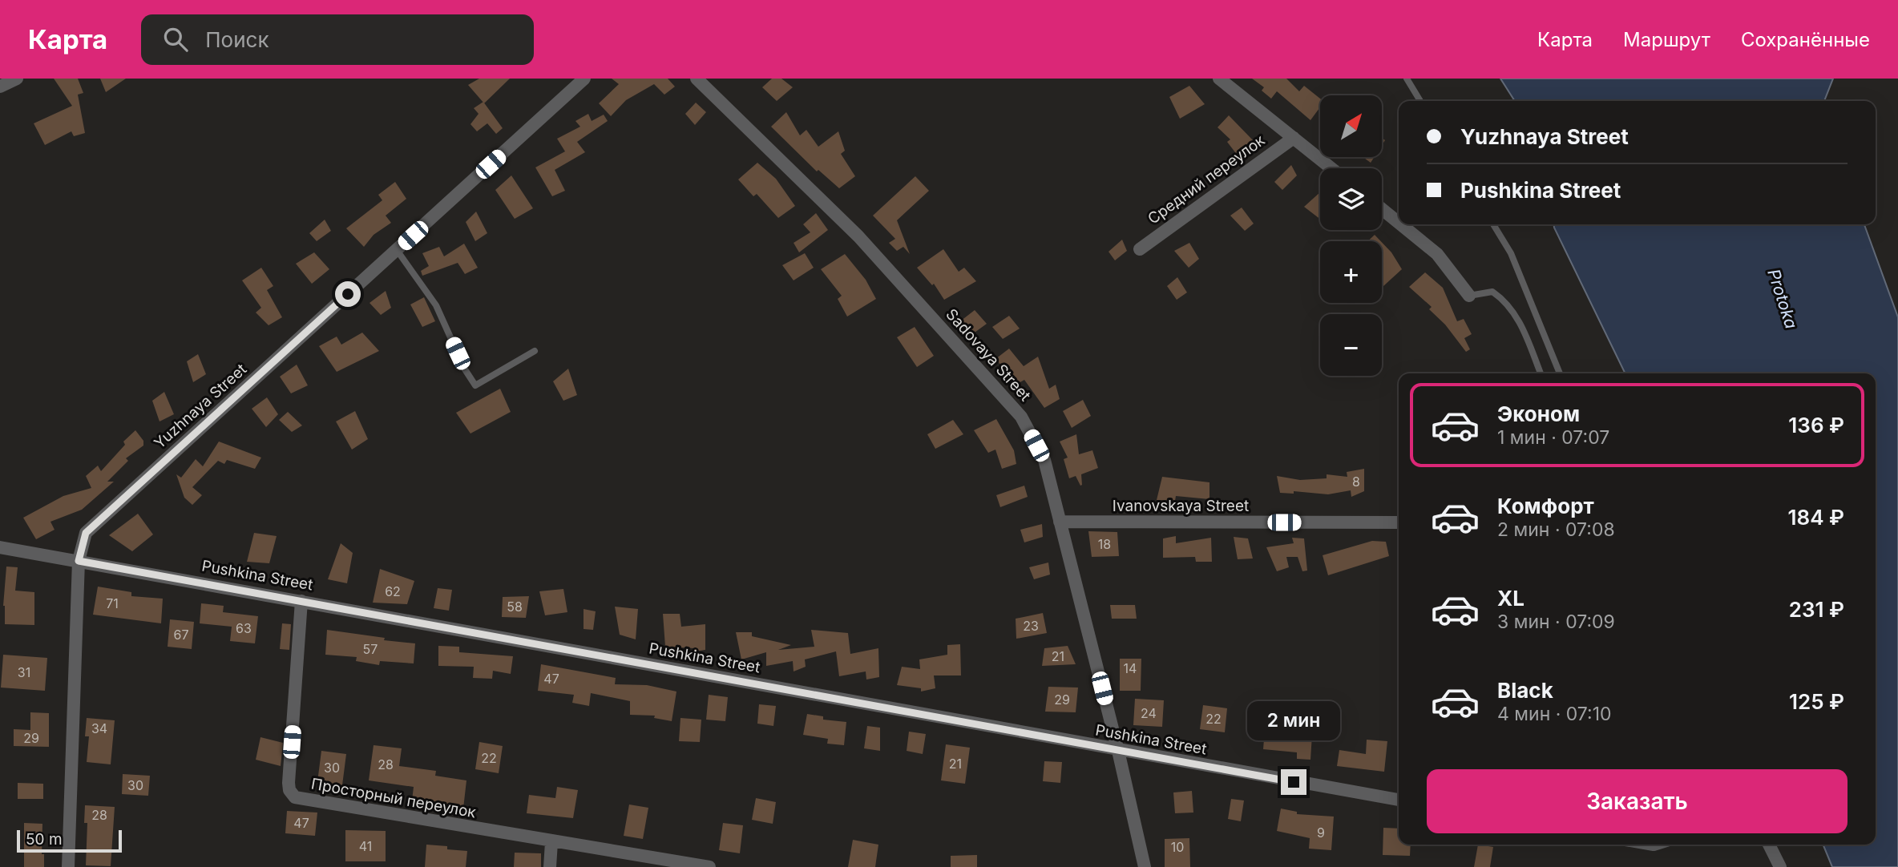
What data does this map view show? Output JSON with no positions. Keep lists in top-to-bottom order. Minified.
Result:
{"streets":{"street":["Средний переулок","Sadovaya Street","Yuzhnaya Street","Ivanovskaya Street","Pushkina Street","Просторный переулок"]},"crossings":[["Sadovaya Street","Ivanovskaya Street"],["Sadovaya Street","Pushkina Street"],["Yuzhnaya Street","Pushkina Street"],["Pushkina Street","Просторный переулок"]],"water":["Protoka"],"house_numbers":["8","18","62","71","58","23","63","67","57","21","14","31","47","29","24","22","34","29","22","21","28","30","30","28","47","9","41","10"],"scale_bar":"50 m","north":"top right","page":{"header":"Карта","search":"Поиск","nav":["Карта","Маршрут","Сохранённые"],"map_buttons":["+","−"],"banner":["Yuzhnaya Street","Pushkina Street"],"list":[{"name":"Эконом","note":"1 мин · 07:07","value":"136 ₽"},{"name":"Комфорт","note":"2 мин · 07:08","value":"184 ₽"},{"name":"XL","note":"3 мин · 07:09","value":"231 ₽"},{"name":"Black","note":"4 мин · 07:10","value":"125 ₽"}],"bubble":"2 мин","buttons":"Заказать","scale":"50 m"}}
